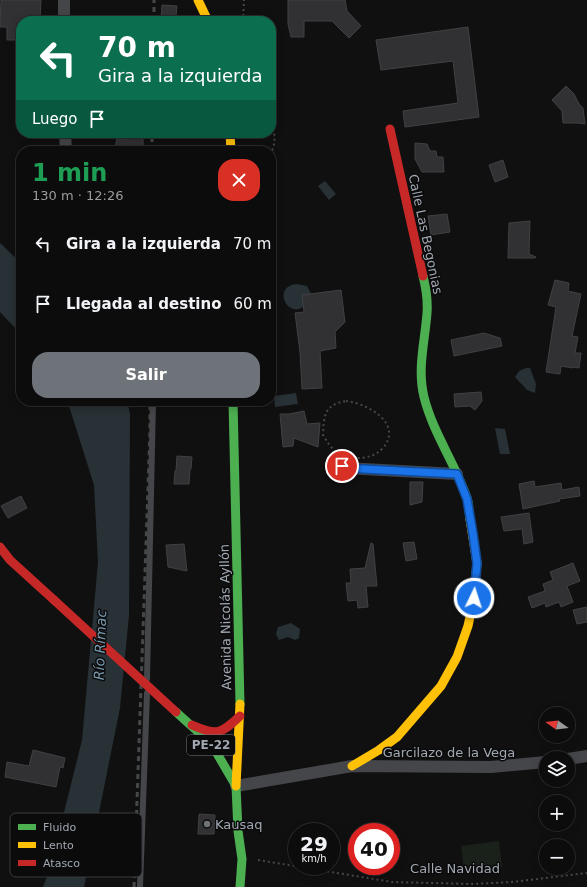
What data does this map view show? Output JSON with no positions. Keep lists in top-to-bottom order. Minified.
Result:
{"streets":{"main road":["Calle Las Begonias","Avenida Nicolás Ayllón","PE-22"],"street":["Garcilazo de la Vega"],"path":["Calle Navidad"]},"crossings":[["Calle Las Begonias","Garcilazo de la Vega"],["Avenida Nicolás Ayllón","PE-22"],["Avenida Nicolás Ayllón","Garcilazo de la Vega"],["Avenida Nicolás Ayllón","Calle Navidad"],["PE-22","Garcilazo de la Vega"]],"water":["Río Rímac"],"places":["Kausaq"],"legend":["Fluido","Lento","Atasco"],"north":"left","page":{"turn":["70 m","Gira a la izquierda"],"then":"Luego","heading":["1 min","130 m · 12:26"],"list":[{"name":"Gira a la izquierda","value":"70 m"},{"name":"Llegada al destino","value":"60 m"}],"buttons":"Salir","map_buttons":["+","−"],"speed":"29 km/h","limit":"40"}}
